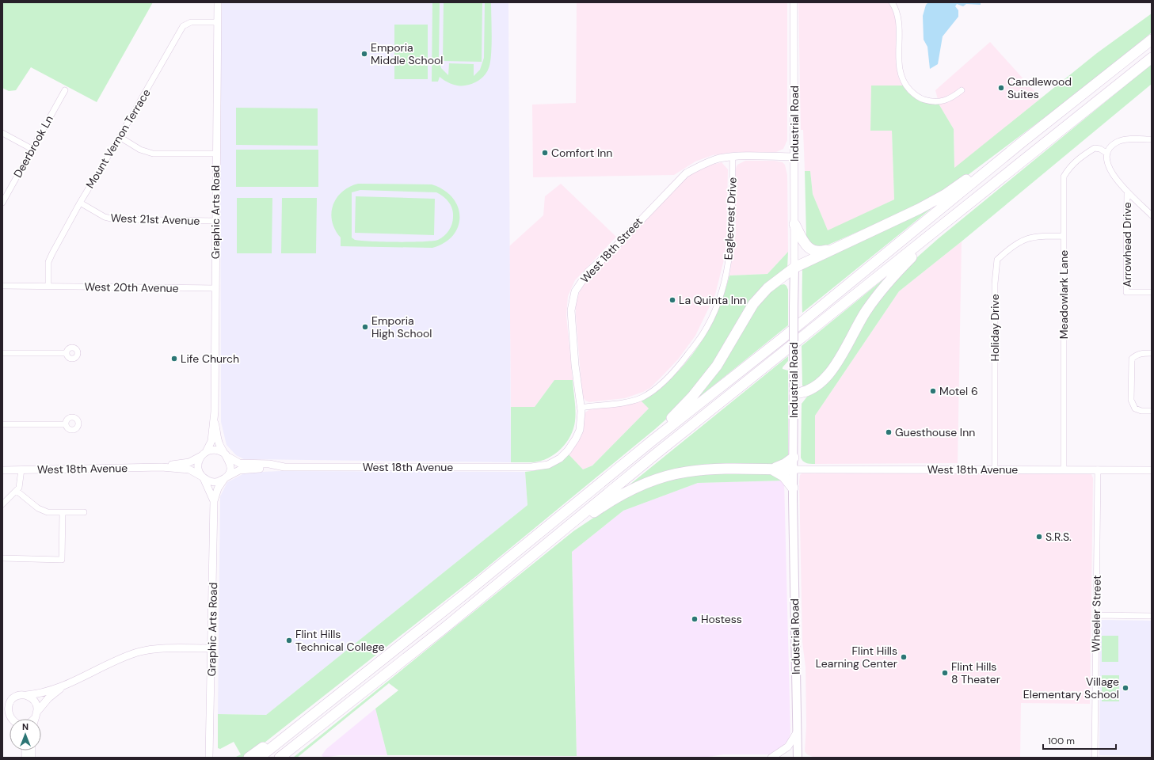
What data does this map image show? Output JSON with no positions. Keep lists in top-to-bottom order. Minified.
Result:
{"streets":{"main road":["Industrial Road"],"street":["Mount Vernon Terrace","Deerbrook Ln","Graphic Arts Road","Eaglecrest Drive","West 21st Avenue","Arrowhead Drive","West 18th Street","West 20th Avenue","Meadowlark Lane","Holiday Drive","West 18th Avenue","Wheeler Street"]},"crossings":[["Industrial Road","West 18th Street"],["Industrial Road","West 18th Avenue"],["Mount Vernon Terrace","Graphic Arts Road"],["Mount Vernon Terrace","West 21st Avenue"],["Mount Vernon Terrace","West 20th Avenue"],["Graphic Arts Road","West 21st Avenue"],["Graphic Arts Road","West 20th Avenue"],["Graphic Arts Road","West 18th Avenue"],["Eaglecrest Drive","West 18th Street"],["West 18th Street","West 18th Avenue"],["Meadowlark Lane","Holiday Drive"],["Meadowlark Lane","West 18th Avenue"],["Holiday Drive","West 18th Avenue"],["West 18th Avenue","Wheeler Street"]],"places":["Emporia Middle School","Candlewood Suites","Comfort Inn","La Quinta Inn","Emporia High School","Life Church","Motel 6","Guesthouse Inn","S.R.S.","Hostess","Flint Hills Technical College","Flint Hills Learning Center","Flint Hills 8 Theater","Village Elementary School"],"scale_bar":"100 m","north":"top"}
